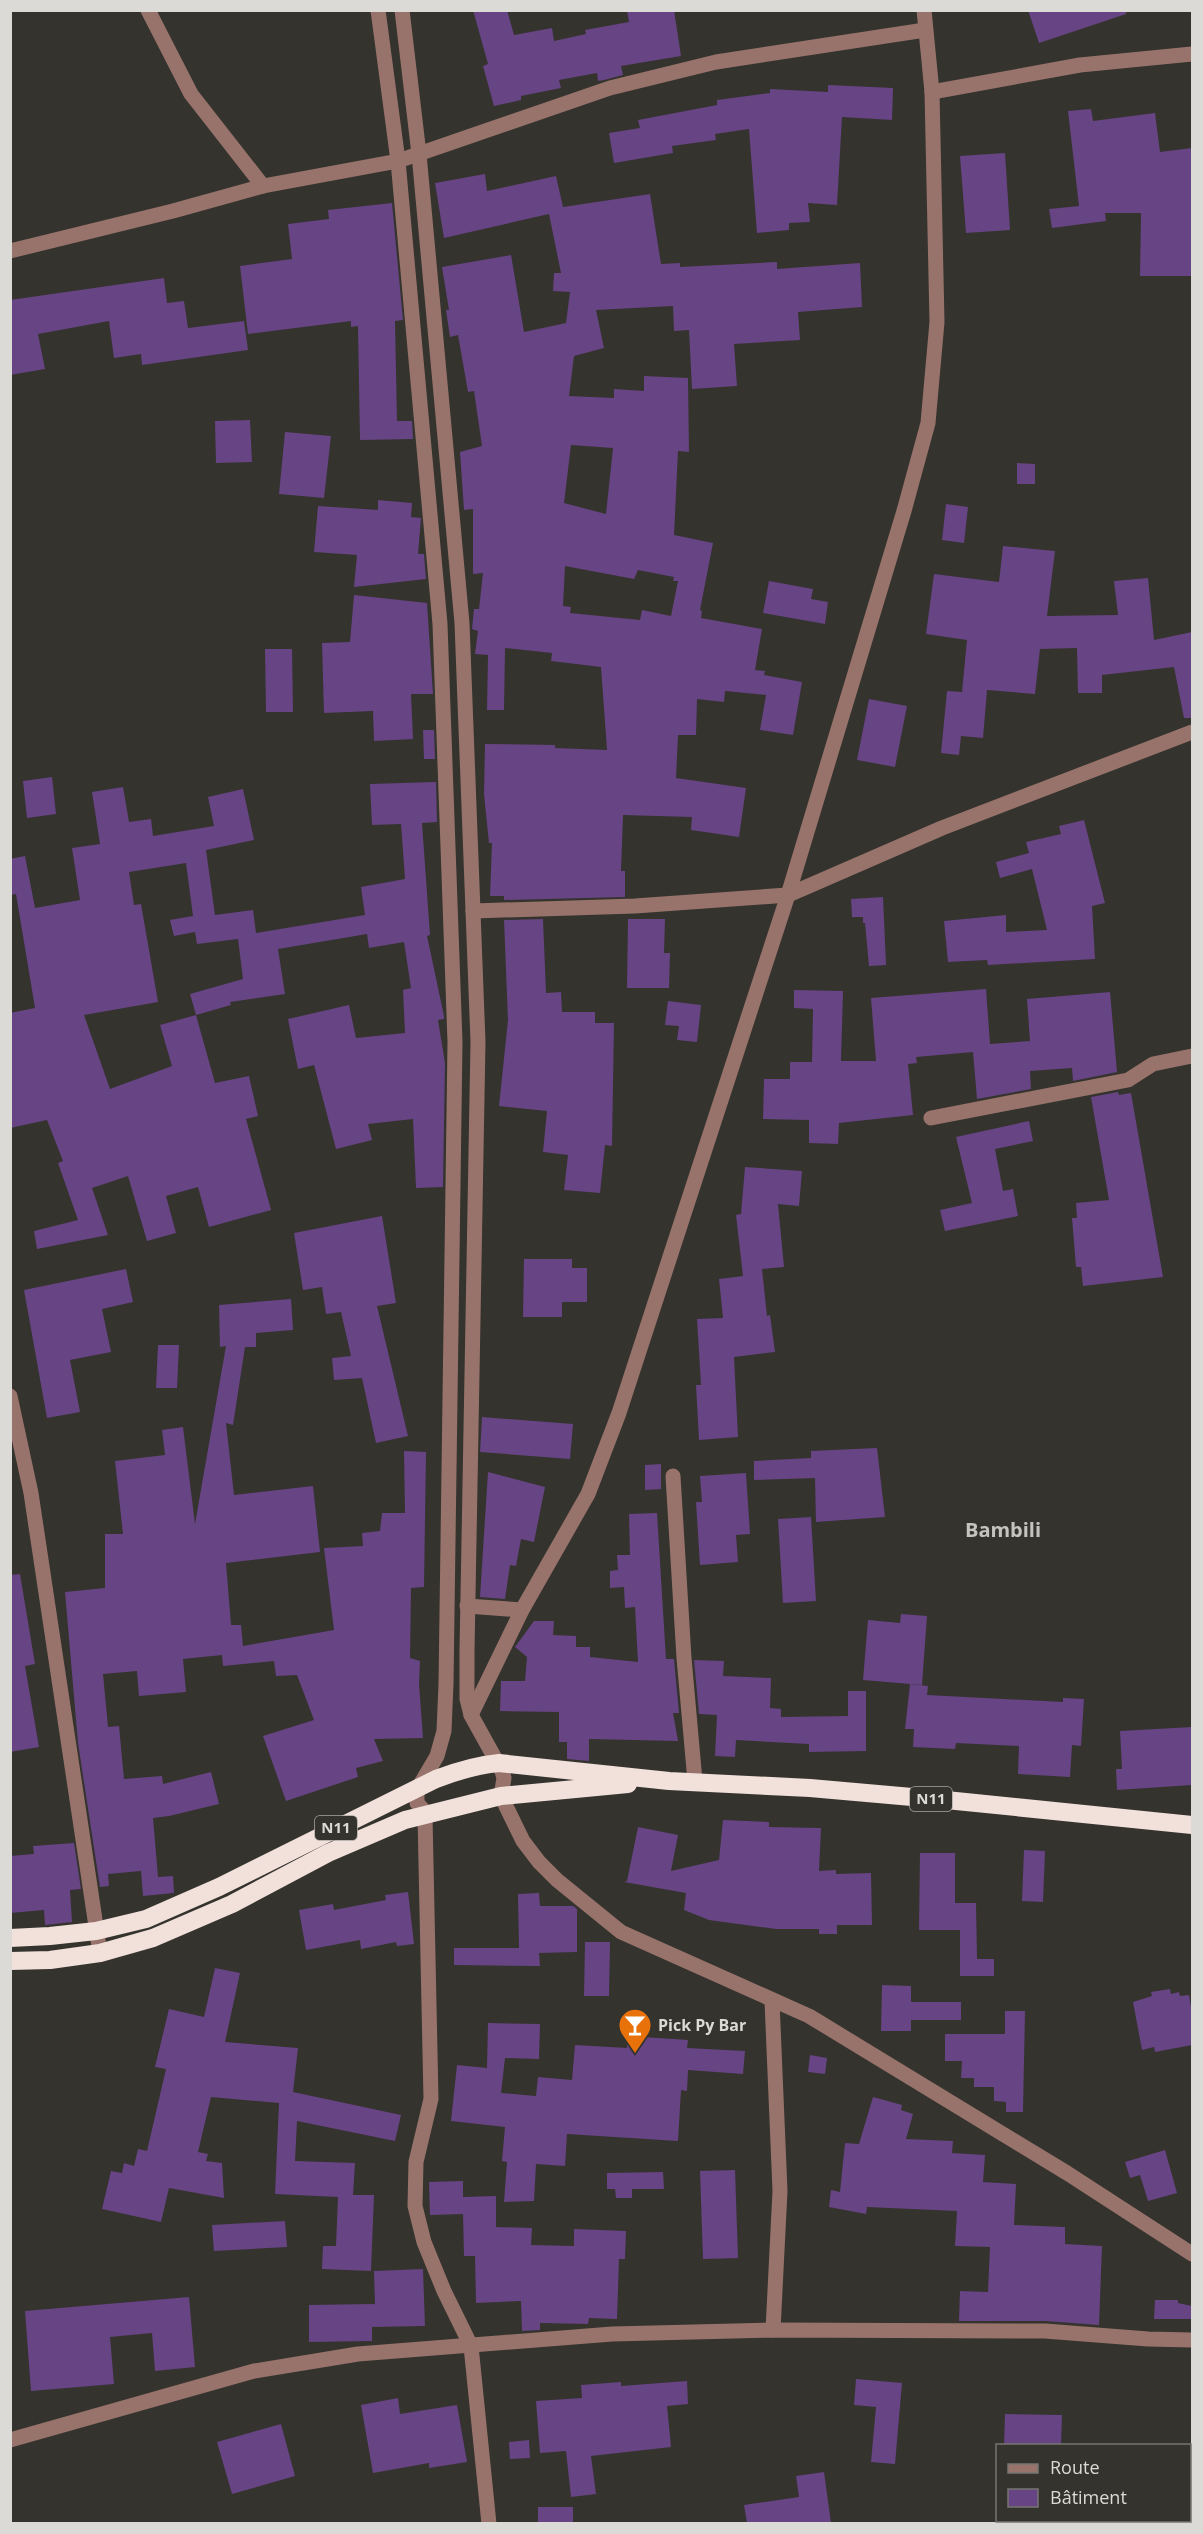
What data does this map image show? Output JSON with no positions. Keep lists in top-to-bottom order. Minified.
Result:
{"streets":{"highway":["N11"]},"districts":["Bambili"],"places":{"bar":["Pick Py Bar"]},"legend":["Route","Bâtiment"]}
